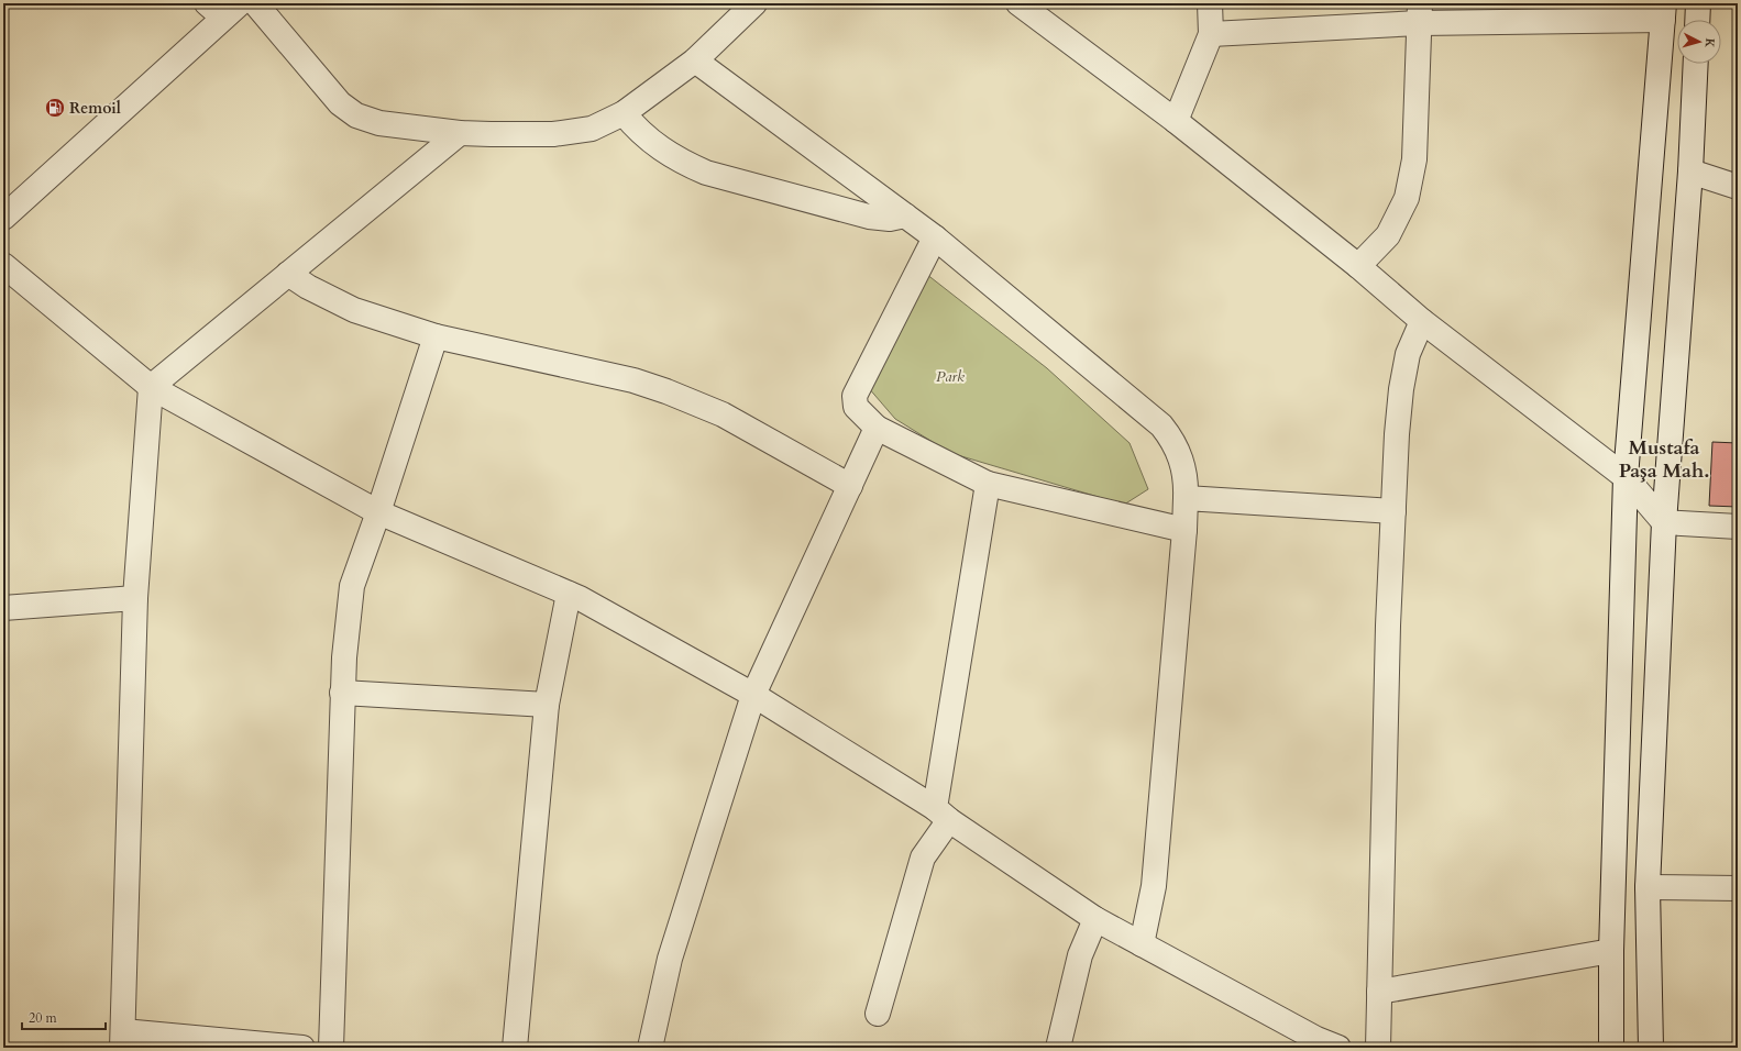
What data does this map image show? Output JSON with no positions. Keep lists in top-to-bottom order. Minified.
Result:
{"districts":["Mustafa Paşa Mah."],"parks":["Park"],"places":{"fuel station":["Remoil"]},"scale_bar":"20 m","north":"right"}
